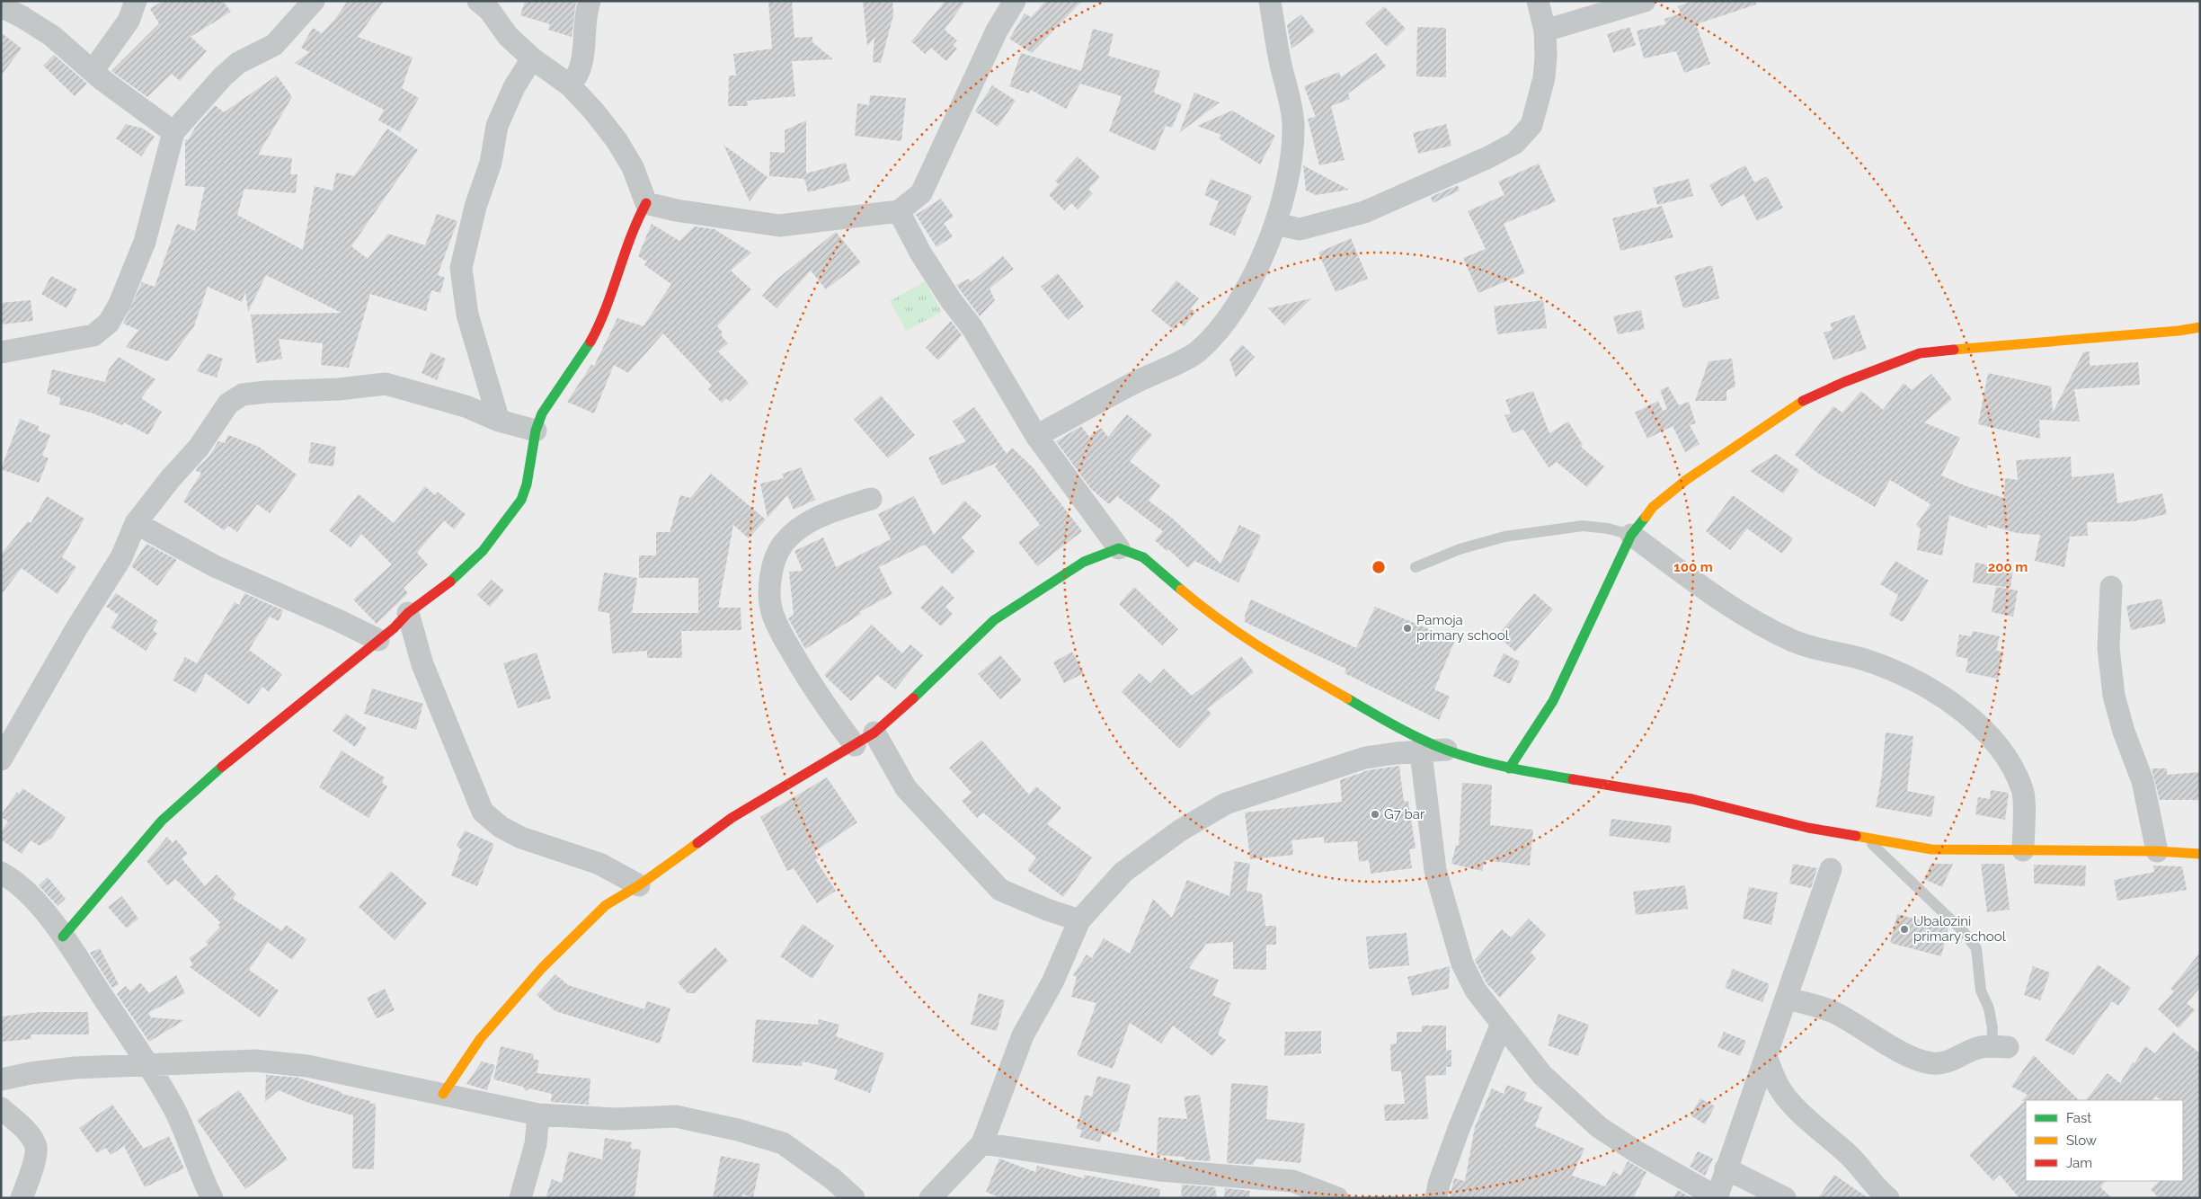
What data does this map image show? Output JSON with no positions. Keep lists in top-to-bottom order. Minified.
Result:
{"places":["Pamoja primary school","G7 bar","Ubalozini primary school"],"legend":["Fast","Slow","Jam"],"rings":["100 m","200 m"]}
